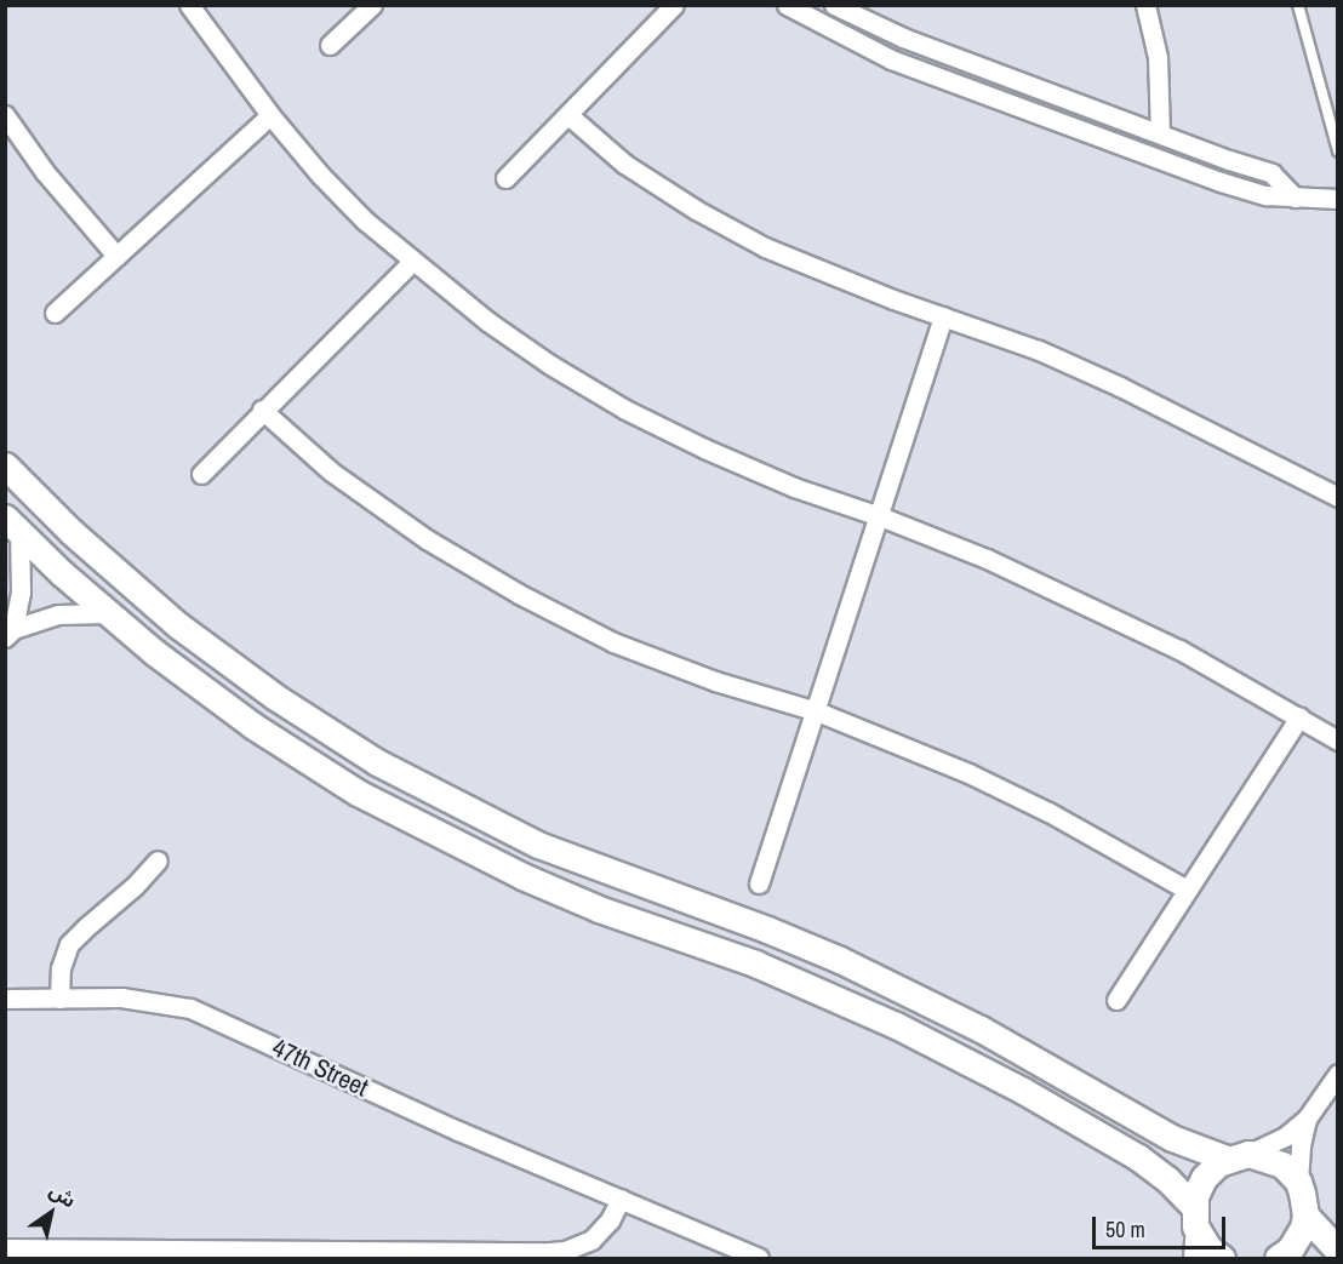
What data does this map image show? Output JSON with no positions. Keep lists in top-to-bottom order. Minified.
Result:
{"streets":{"street":["47th Street"]},"scale_bar":"50 m","north":"top right"}
